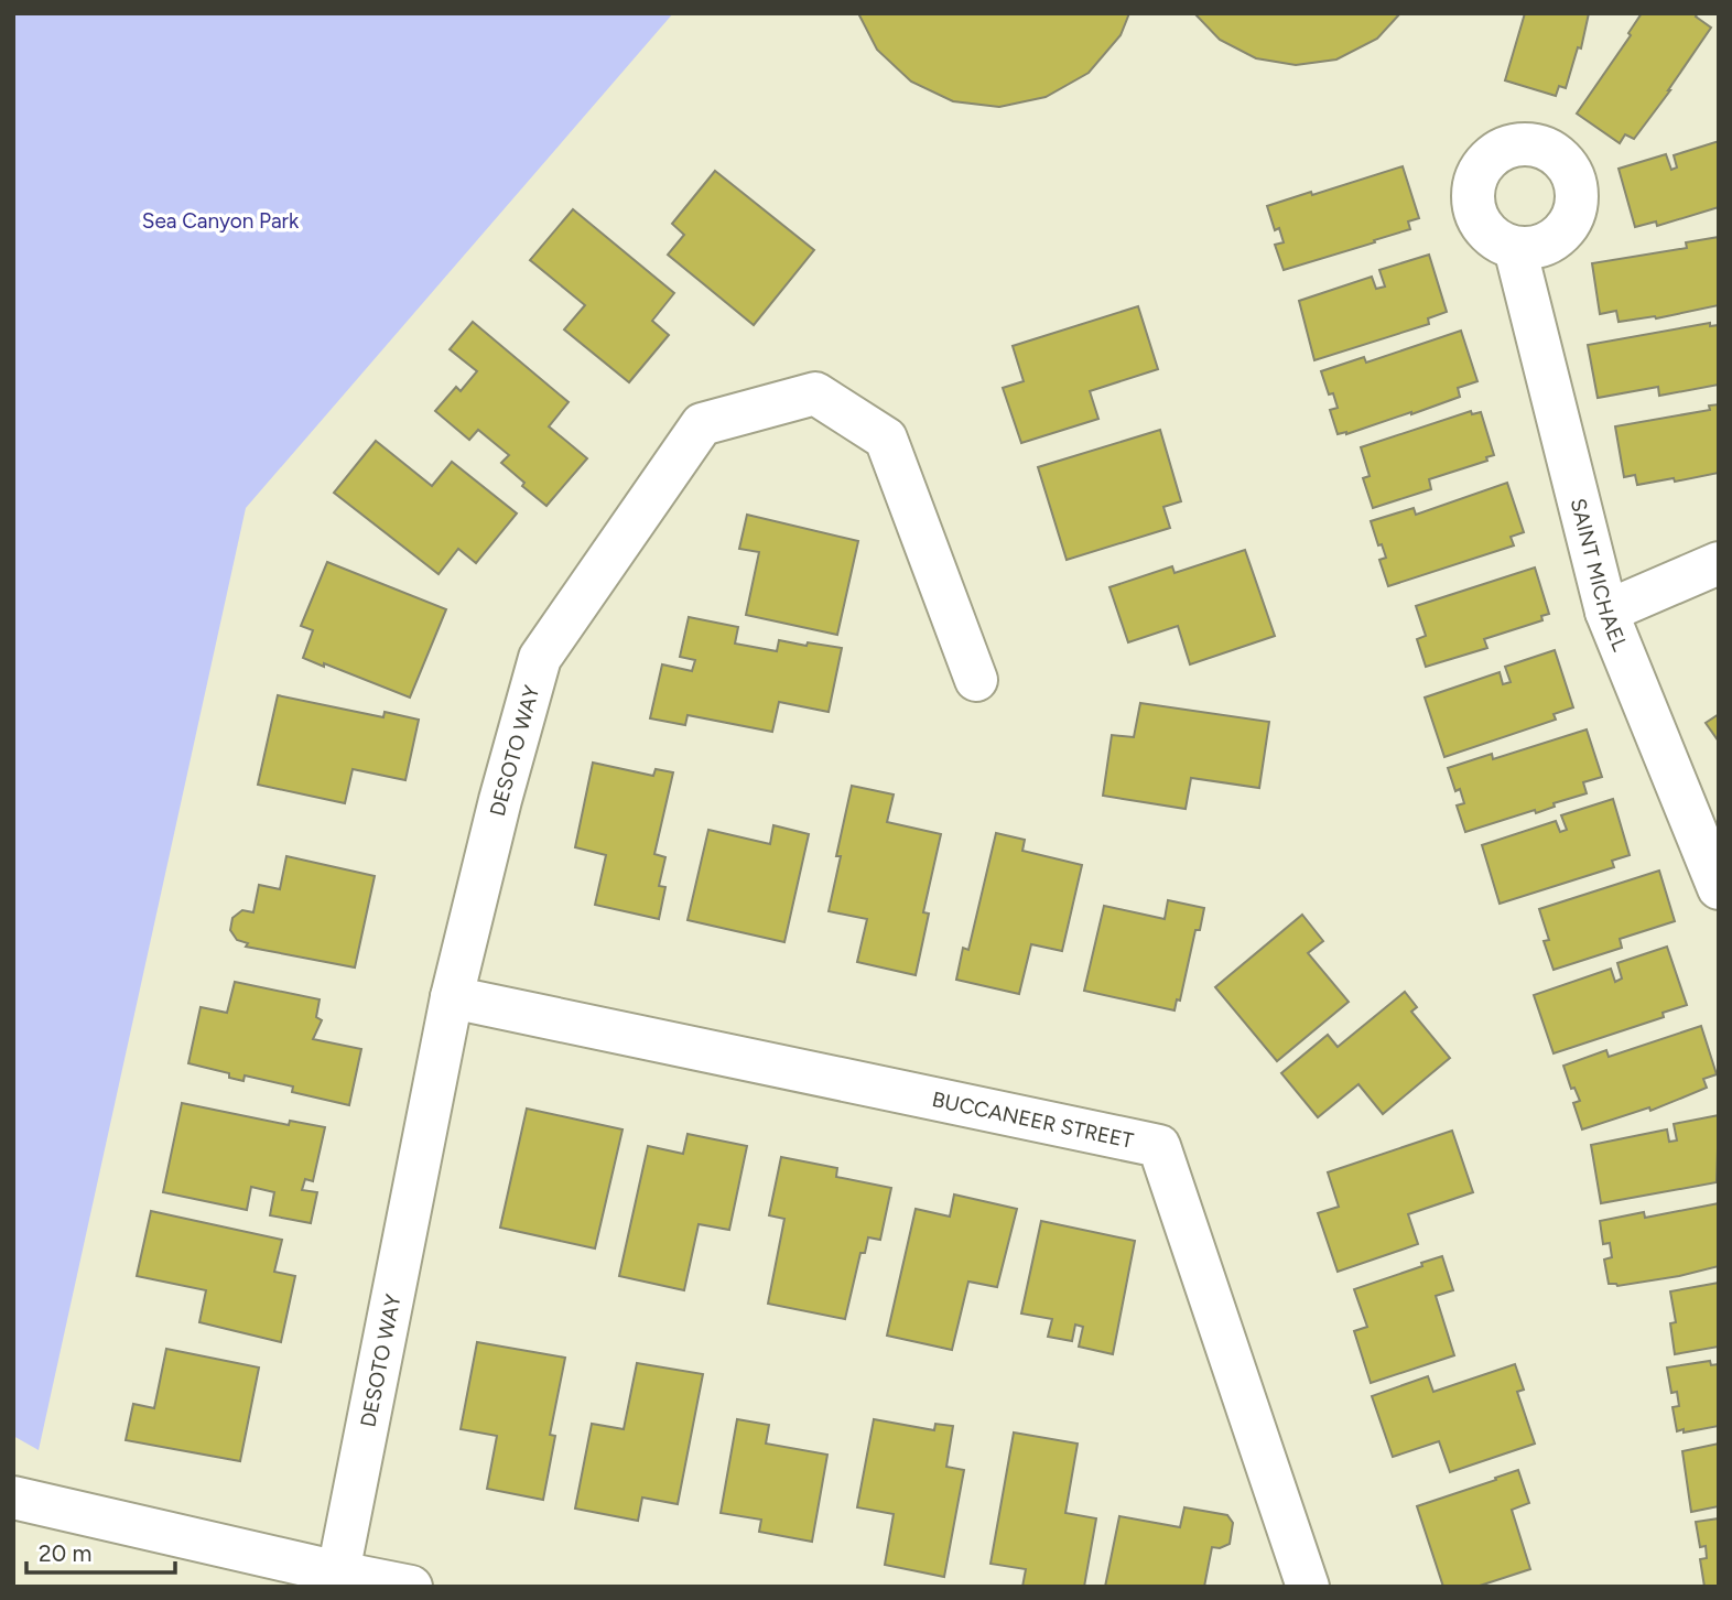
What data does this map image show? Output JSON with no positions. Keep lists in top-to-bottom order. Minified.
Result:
{"streets":{"street":["SAINT MICHAEL","DESOTO WAY","BUCCANEER STREET"]},"crossings":[["DESOTO WAY","BUCCANEER STREET"]],"parks":["Sea Canyon Park"],"scale_bar":"20 m"}
